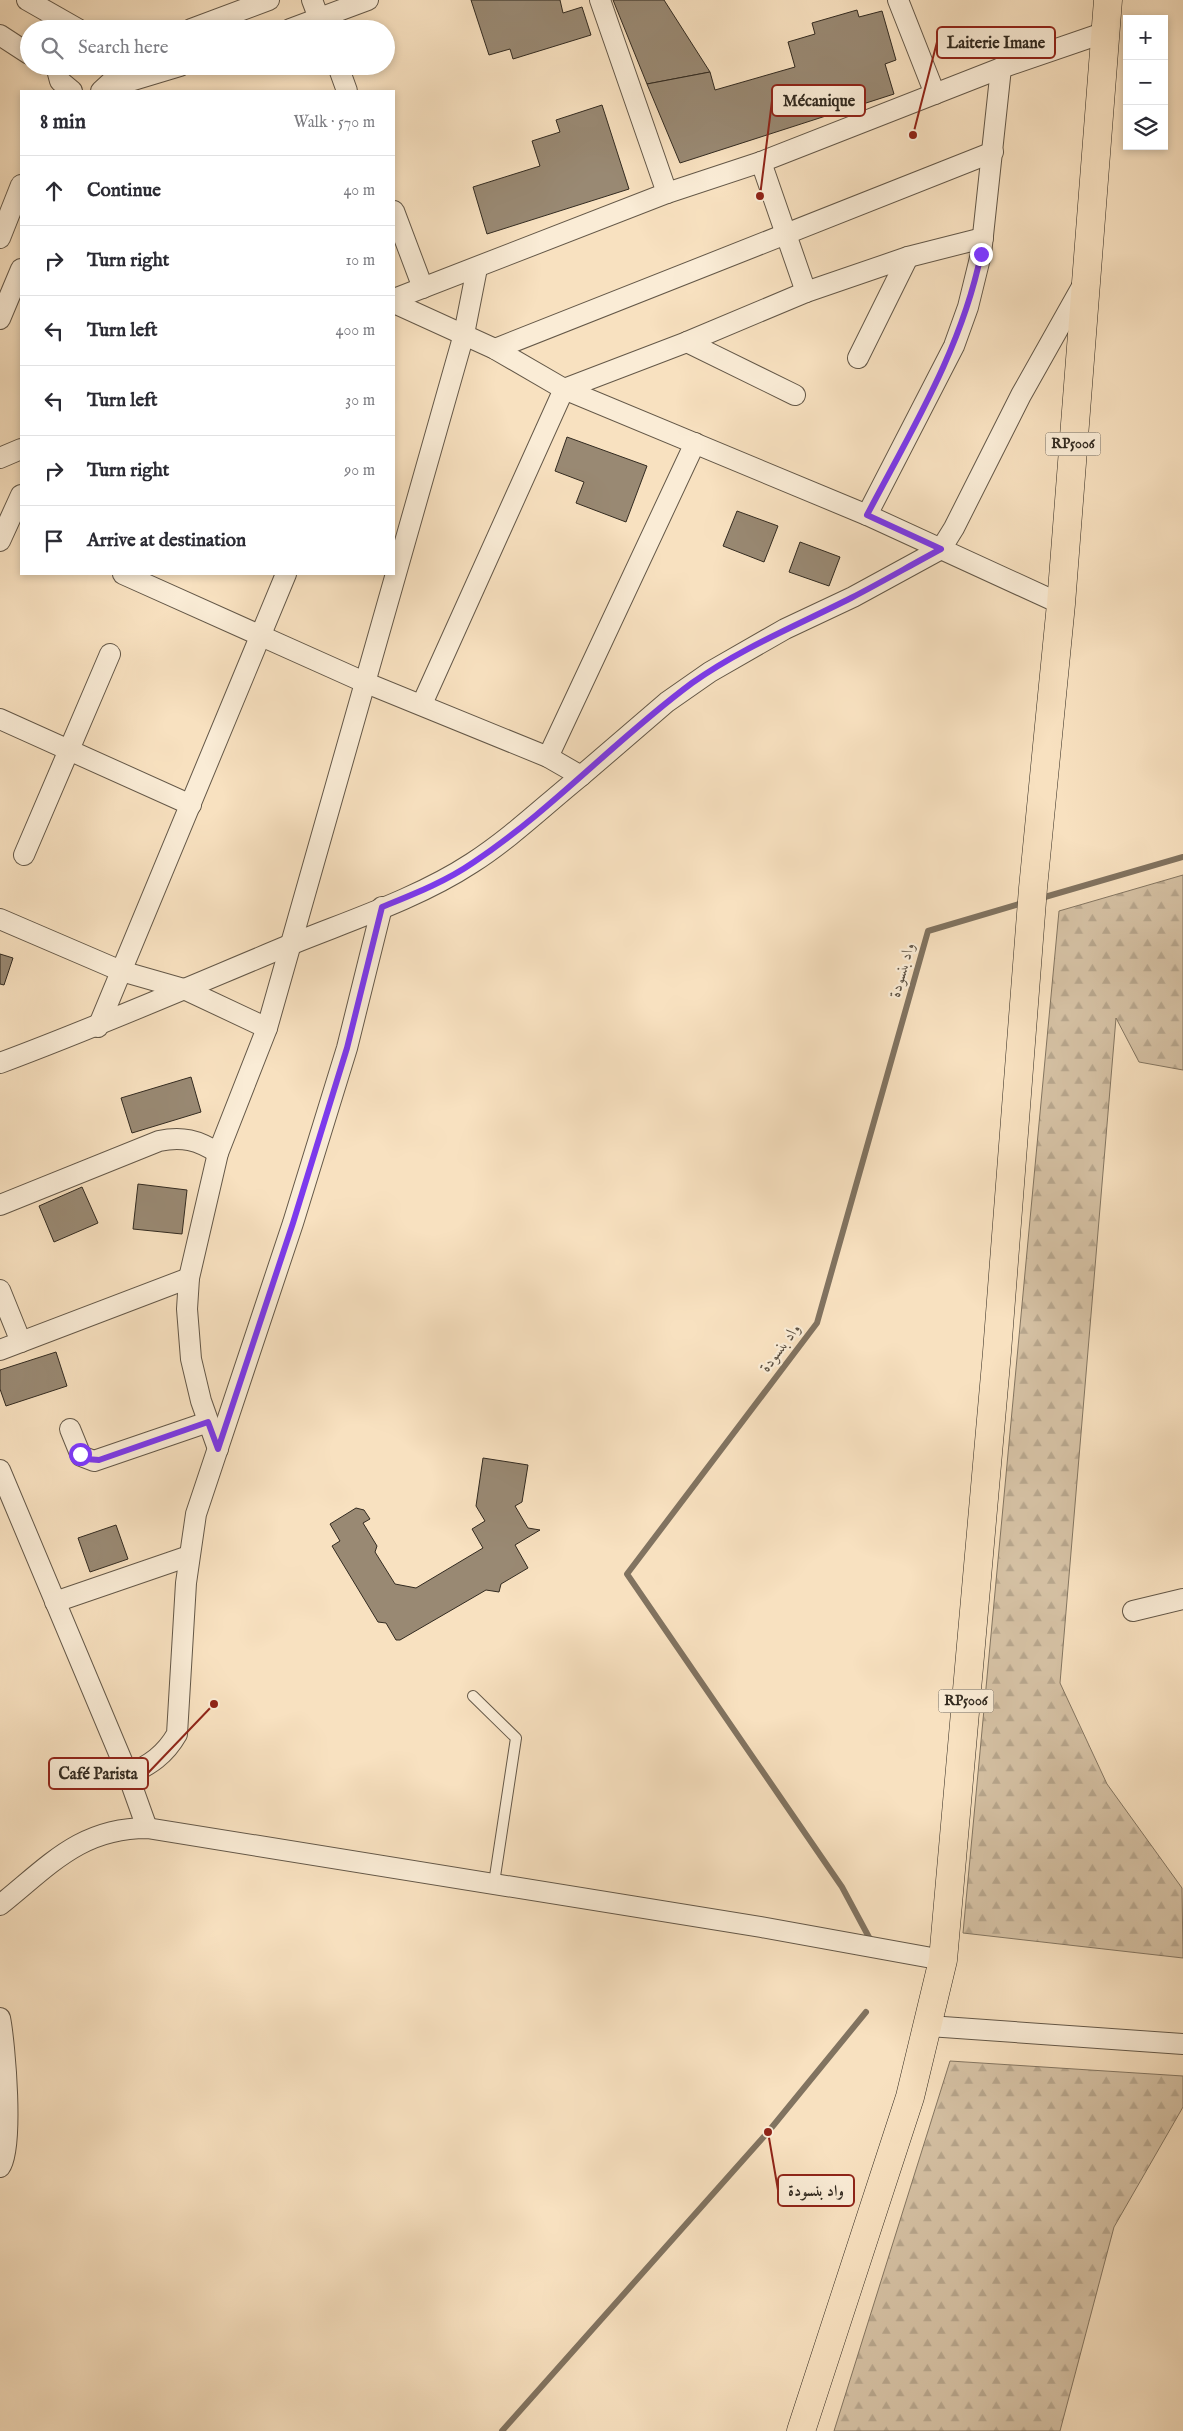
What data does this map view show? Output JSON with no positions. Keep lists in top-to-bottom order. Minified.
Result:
{"streets":{"main road":["RP5006"]},"water":["واد بنسودة"],"places":["Laiterie Imane","Mécanique","Café Parista","واد بنسودة"],"page":{"map_buttons":["+","−"],"search":"Search here","heading":["8 min","Walk · 570 m"],"list":[["Continue","40 m"],["Turn right","10 m"],["Turn left","400 m"],["Turn left","30 m"],["Turn right","90 m"],"Arrive at destination"]}}
